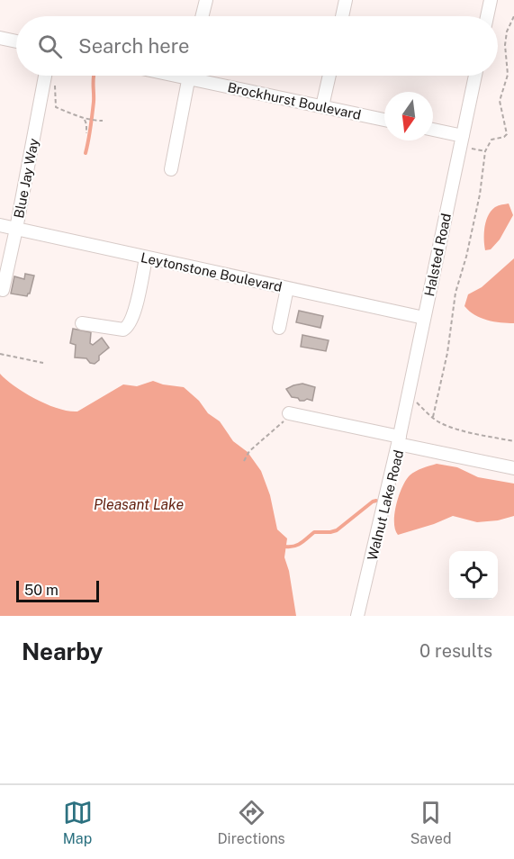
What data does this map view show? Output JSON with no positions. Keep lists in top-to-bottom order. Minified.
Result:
{"streets":{"street":["Brockhurst Boulevard","Blue Jay Way","Halsted Road","Leytonstone Boulevard","Walnut Lake Road"]},"crossings":[["Blue Jay Way","Leytonstone Boulevard"],["Halsted Road","Leytonstone Boulevard"],["Halsted Road","Walnut Lake Road"]],"water":["Pleasant Lake"],"scale_bar":"50 m","north":"bottom","page":{"search":"Search here","scale":"50 m","heading":["Nearby","0 results"],"nav":["Map","Directions","Saved"]}}
